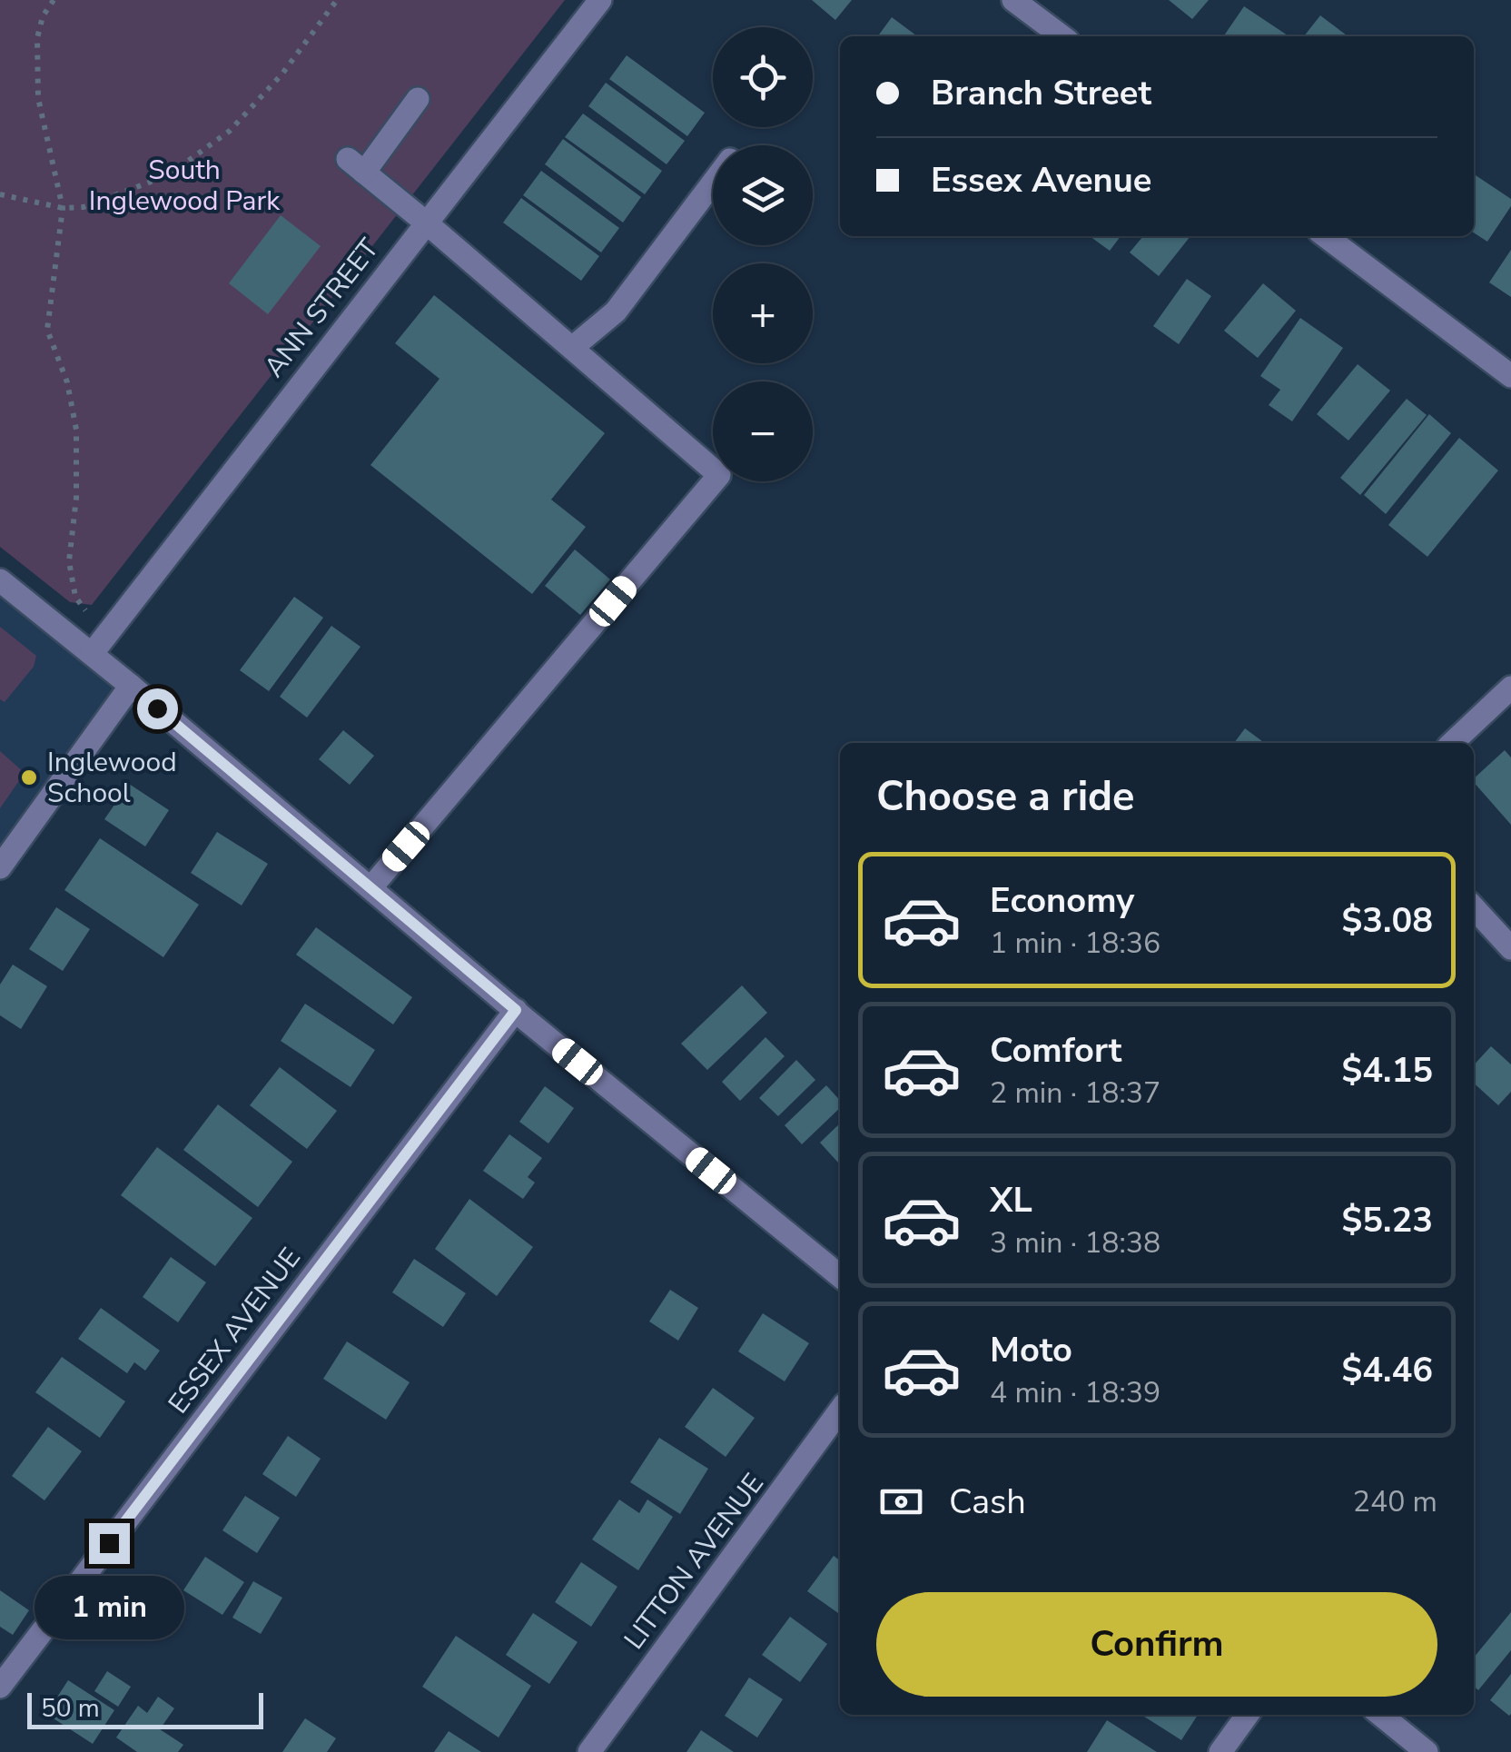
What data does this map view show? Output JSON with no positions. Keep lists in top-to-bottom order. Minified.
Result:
{"streets":{"street":["ANN STREET","ESSEX AVENUE","LITTON AVENUE"]},"parks":["South Inglewood Park"],"places":["Inglewood School"],"scale_bar":"50 m","page":{"map_buttons":["+","−"],"banner":["Branch Street","Essex Avenue"],"heading":"Choose a ride","list":[{"name":"Economy","note":"1 min · 18:36","value":"$3.08"},{"name":"Comfort","note":"2 min · 18:37","value":"$4.15"},{"name":"XL","note":"3 min · 18:38","value":"$5.23"},{"name":"Moto","note":"4 min · 18:39","value":"$4.46"}],"pay":["Cash","240 m"],"buttons":"Confirm","bubble":"1 min","scale":"50 m"}}
